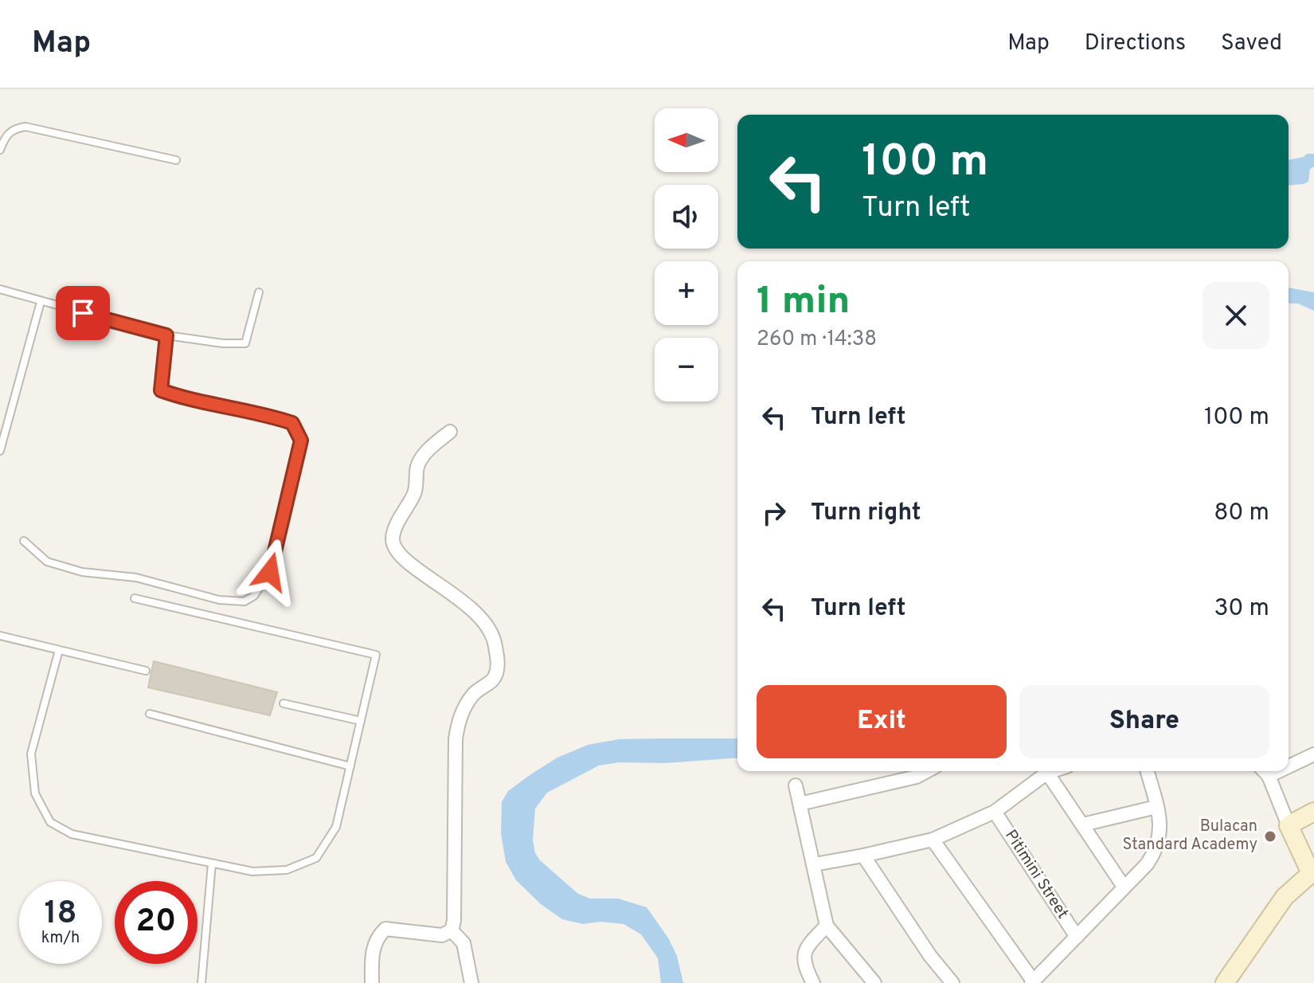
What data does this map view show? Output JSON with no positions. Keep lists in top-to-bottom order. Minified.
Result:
{"streets":{"street":["Pitimini Street"]},"places":["Bulacan Standard Academy"],"north":"left","page":{"header":"Map","nav":["Map","Directions","Saved"],"map_buttons":["+","−"],"turn":["100 m","Turn left"],"heading":["1 min","260 m · 14:38"],"list":[{"name":"Turn left","value":"100 m"},{"name":"Turn right","value":"80 m"},{"name":"Turn left","value":"30 m"}],"buttons":["Exit","Share"],"speed":"18 km/h","limit":"20"}}
